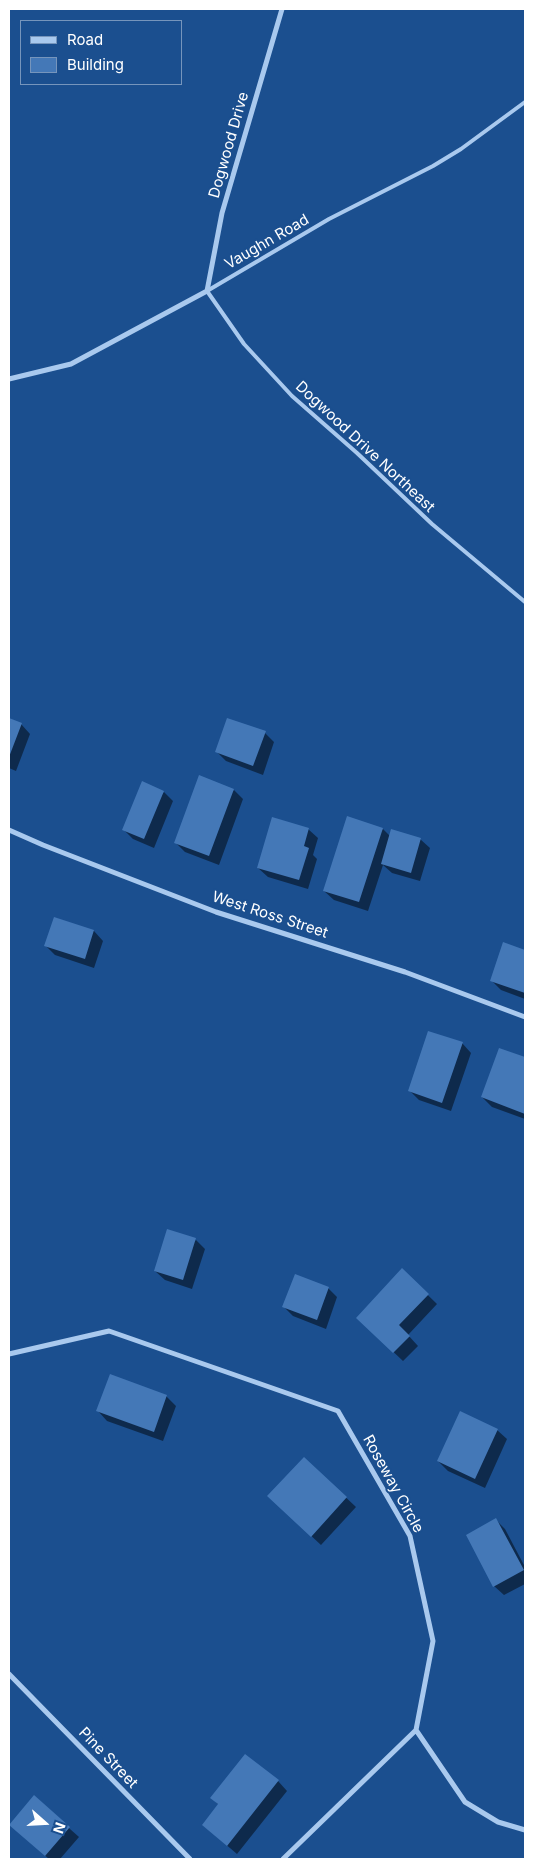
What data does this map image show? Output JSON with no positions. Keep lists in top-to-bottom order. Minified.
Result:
{"streets":{"street":["Dogwood Drive","Vaughn Road","West Ross Street","Roseway Circle","Pine Street"],"lane":["Dogwood Drive Northeast"]},"crossings":[["Dogwood Drive","Vaughn Road"],["Dogwood Drive","Dogwood Drive Northeast"],["Vaughn Road","Dogwood Drive Northeast"]],"legend":["Road","Building"],"north":"right"}
